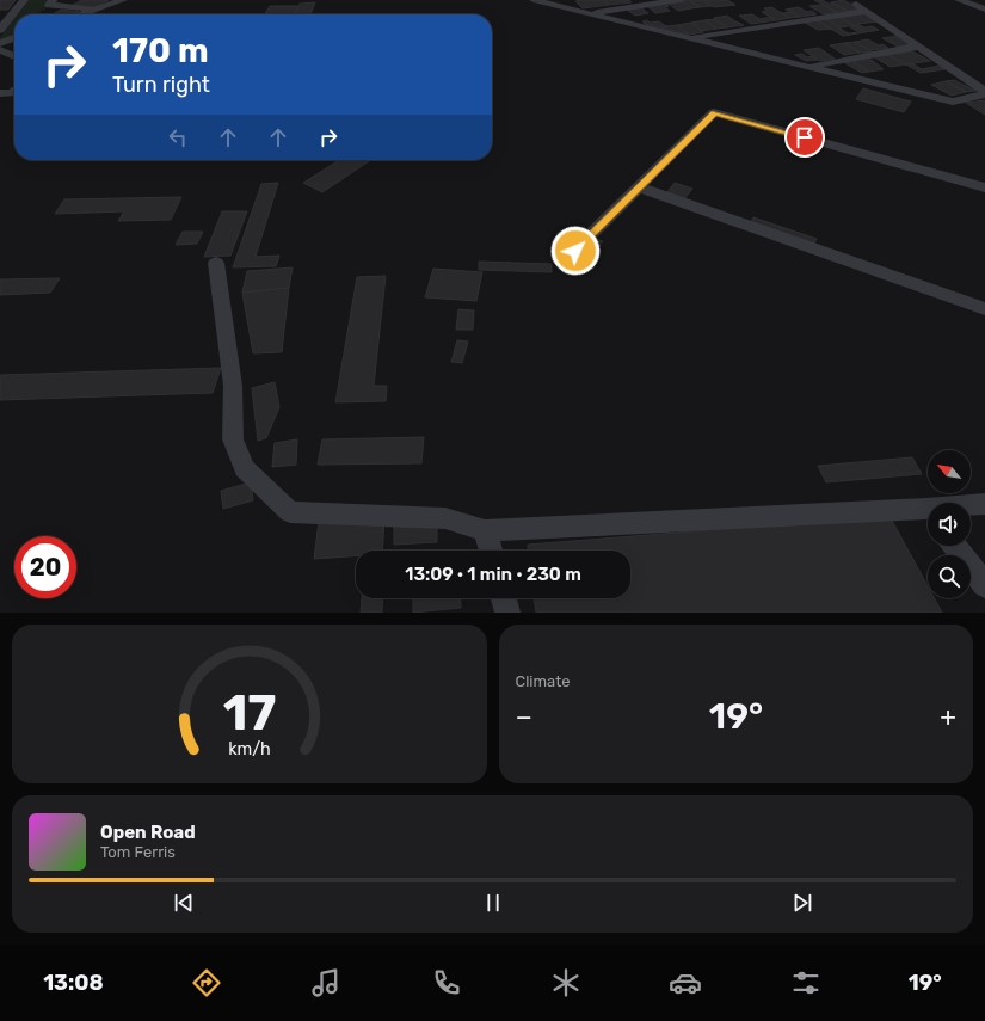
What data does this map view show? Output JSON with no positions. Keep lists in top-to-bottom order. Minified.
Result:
{"north":"top left","page":{"turn":["170 m","Turn right"],"limit":"20","trip":"13:09 · 1 min · 230 m","tile":"Climate","heat":["−","19°","+"],"song":["Open Road","Tom Ferris"],"tabs":["13:08","19°"],"gauge":["17","km/h"]}}
